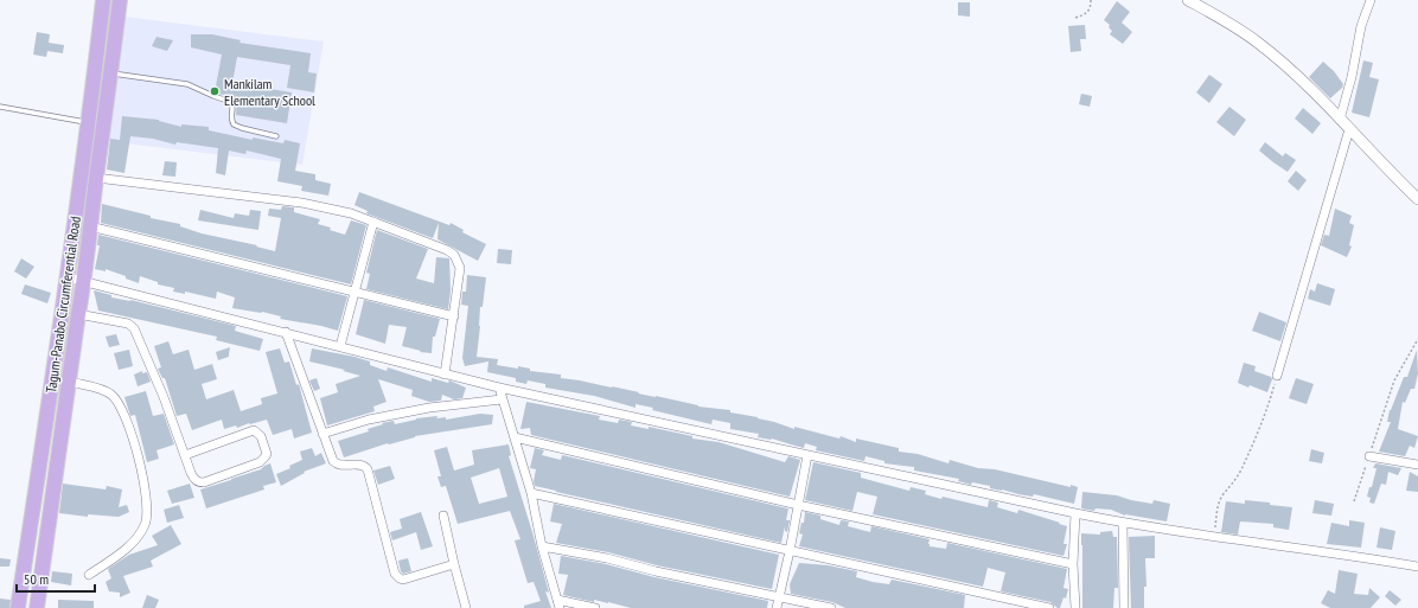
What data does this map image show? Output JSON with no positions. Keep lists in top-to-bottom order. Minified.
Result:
{"streets":{"highway":["Tagum-Panabo Circumferential Road"]},"places":["Mankilam Elementary School"],"scale_bar":"50 m"}
